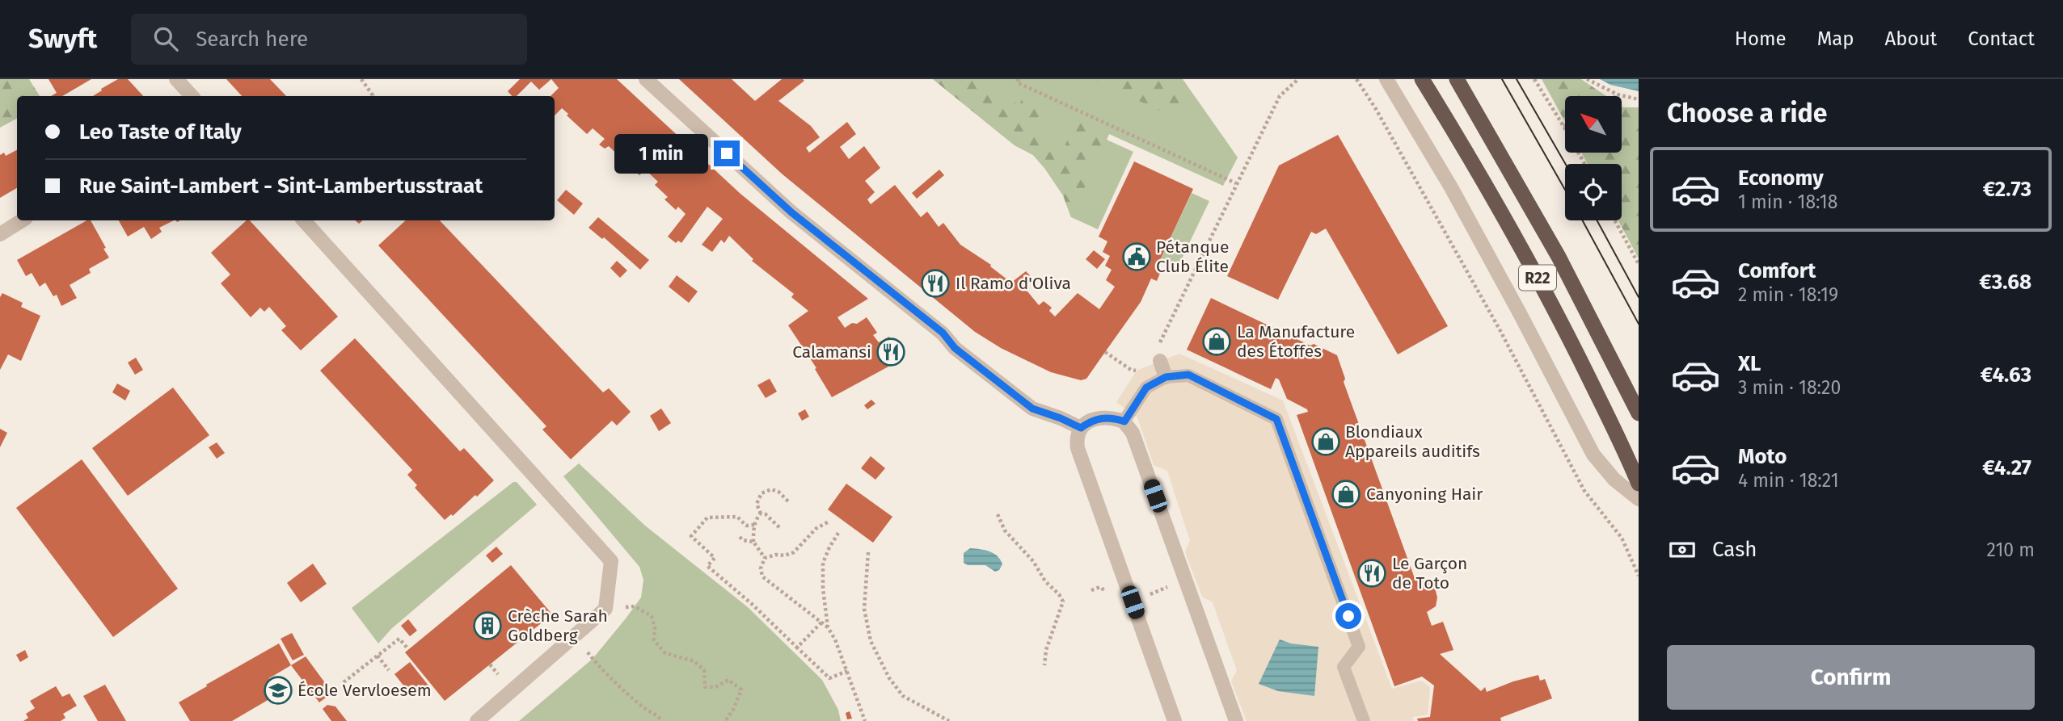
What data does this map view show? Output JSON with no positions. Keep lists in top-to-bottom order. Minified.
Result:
{"streets":{"highway":["R22"]},"places":{"public building":["Pétanque Club Élite"],"restaurant":["Il Ramo d'Oliva","Calamansi","Le Garçon de Toto"],"shop":["La Manufacture des Étoffes","Blondiaux Appareils auditifs","Canyoning Hair"],"building":["Crèche Sarah Goldberg"],"school or university":["École Vervloesem"]},"north":"top left","page":{"header":"Swyft","search":"Search here","nav":["Home","Map","About","Contact"],"heading":"Choose a ride","banner":["Leo Taste of Italy","Rue Saint-Lambert - Sint-Lambertusstraat"],"bubble":"1 min","list":[{"name":"Economy","note":"1 min · 18:18","value":"€2.73"},{"name":"Comfort","note":"2 min · 18:19","value":"€3.68"},{"name":"XL","note":"3 min · 18:20","value":"€4.63"},{"name":"Moto","note":"4 min · 18:21","value":"€4.27"}],"pay":["Cash","210 m"],"buttons":"Confirm"}}
